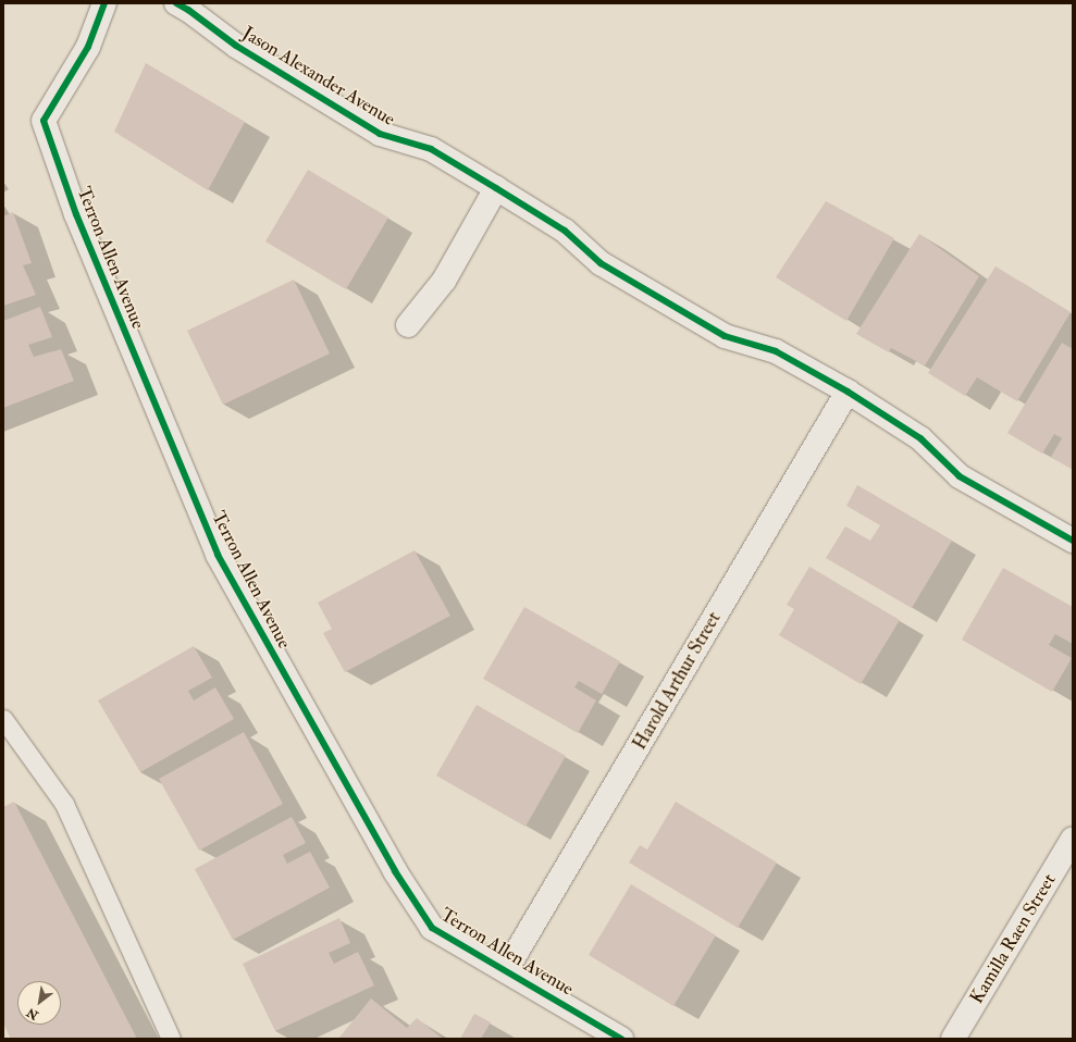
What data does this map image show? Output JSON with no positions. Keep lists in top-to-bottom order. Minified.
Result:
{"streets":{"street":["Jason Alexander Avenue","Terron Allen Avenue","Harold Arthur Street","Kamilla Raen Street"]},"crossings":[["Jason Alexander Avenue","Harold Arthur Street"],["Terron Allen Avenue","Harold Arthur Street"]],"north":"bottom left"}
